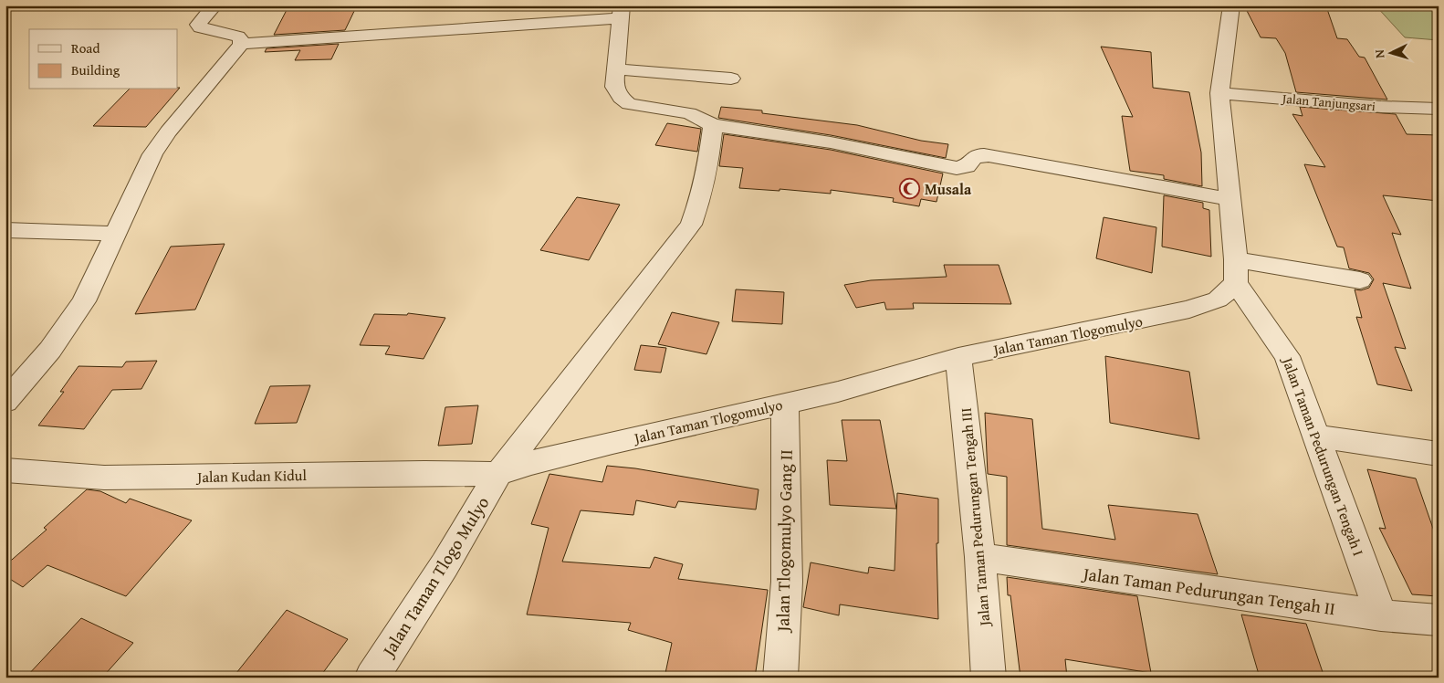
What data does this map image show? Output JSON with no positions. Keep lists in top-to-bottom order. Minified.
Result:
{"streets":{"street":["Jalan Tanjungsari","Jalan Taman Tlogomulyo","Jalan Taman Pedurungan Tengah I","Jalan Kudan Kidul","Jalan Taman Pedurungan Tengah III","Jalan Tlogomulyo Gang II","Jalan Taman Tlogo Mulyo","Jalan Taman Pedurungan Tengah II"]},"crossings":[["Jalan Taman Tlogomulyo","Jalan Taman Pedurungan Tengah I"],["Jalan Taman Tlogomulyo","Jalan Kudan Kidul"],["Jalan Taman Tlogomulyo","Jalan Taman Pedurungan Tengah III"],["Jalan Taman Tlogomulyo","Jalan Tlogomulyo Gang II"],["Jalan Taman Tlogomulyo","Jalan Taman Tlogo Mulyo"],["Jalan Taman Pedurungan Tengah I","Jalan Taman Pedurungan Tengah II"],["Jalan Kudan Kidul","Jalan Taman Tlogo Mulyo"],["Jalan Taman Pedurungan Tengah III","Jalan Taman Pedurungan Tengah II"]],"places":{"mosque":["Musala"]},"legend":["Road","Building"],"north":"left"}
